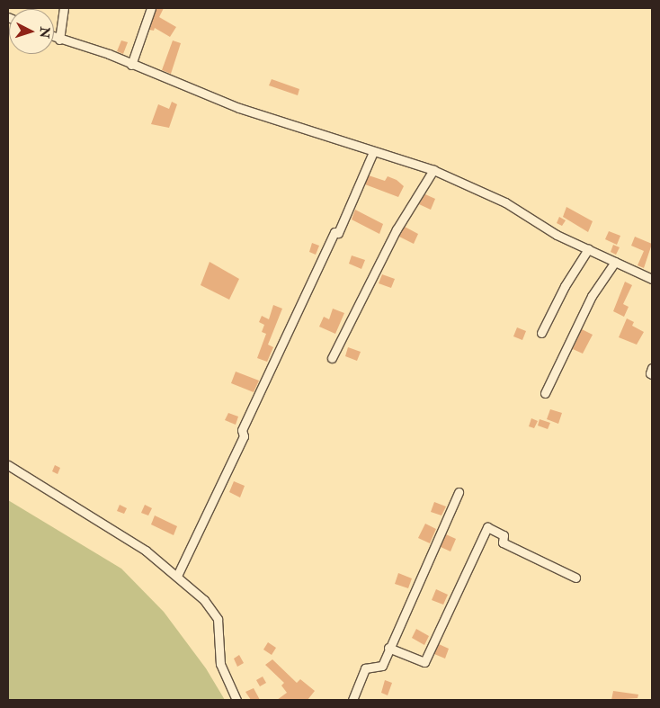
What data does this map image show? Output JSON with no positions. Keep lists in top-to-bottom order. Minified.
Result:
{"north":"right"}
